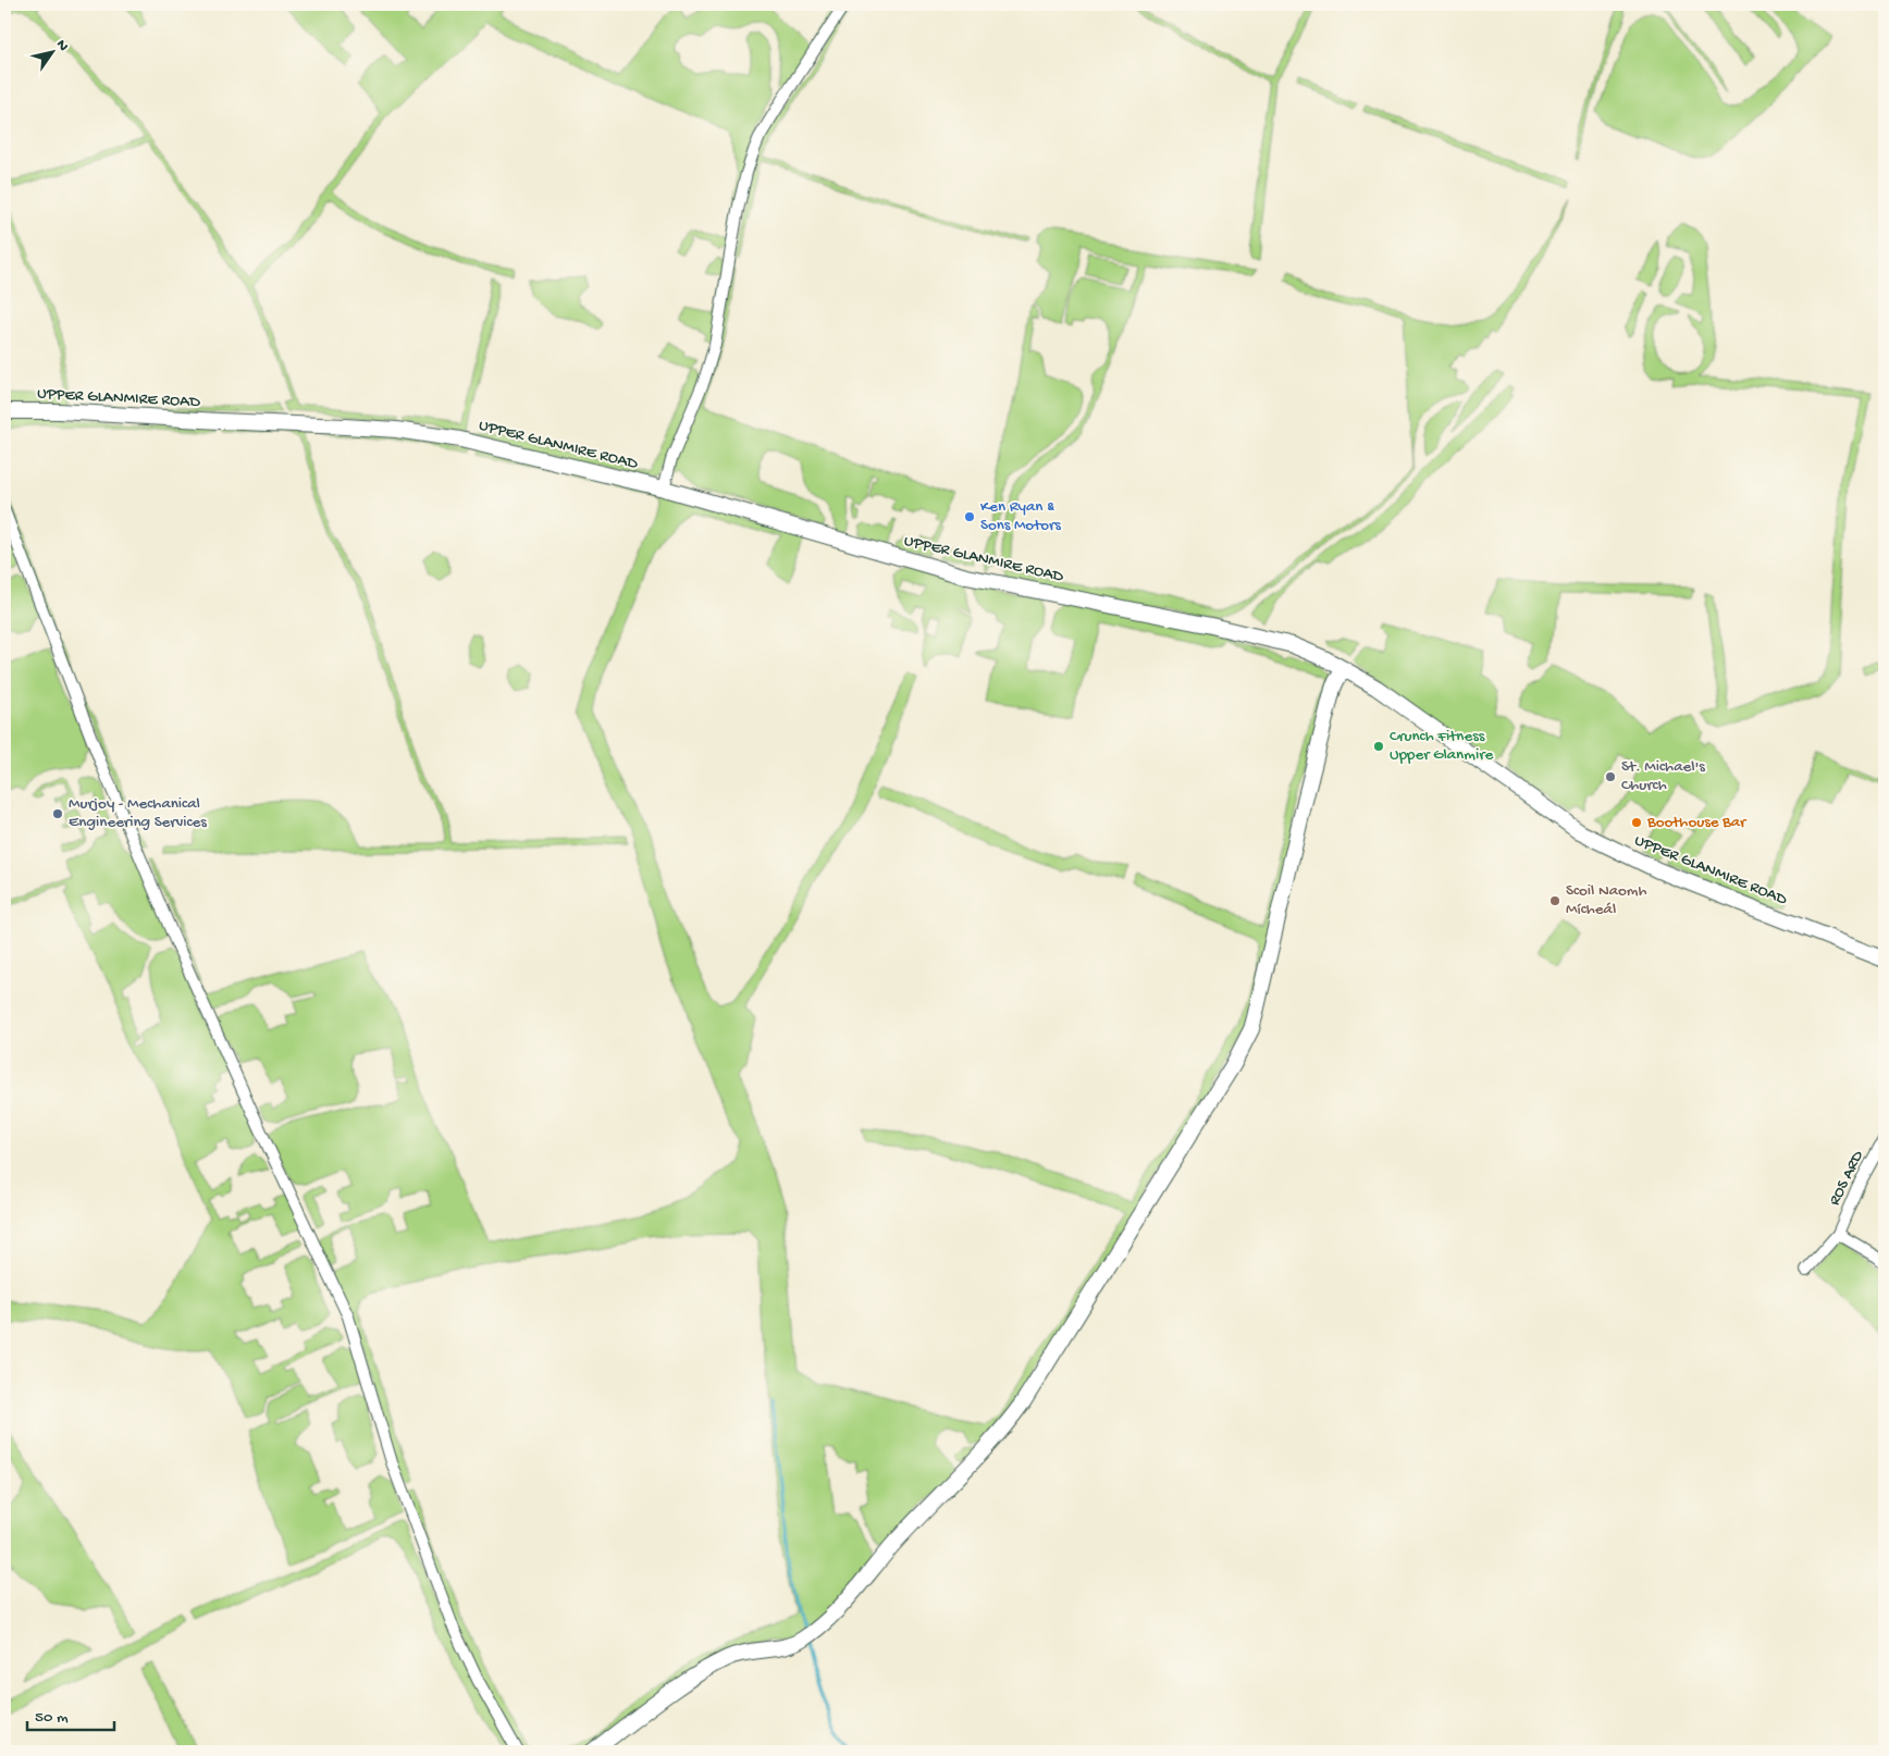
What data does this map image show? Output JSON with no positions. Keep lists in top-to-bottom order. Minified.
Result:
{"streets":{"main road":["UPPER GLANMIRE ROAD"],"street":["ROS ARD"]},"places":["Ken Ryan & Sons Motors","Crunch Fitness Upper Glanmire","St. Michael's Church","Murjoy - Mechanical Engineering Services","Boothouse Bar","Scoil Naomh Mícheál"],"scale_bar":"50 m","north":"top right"}
